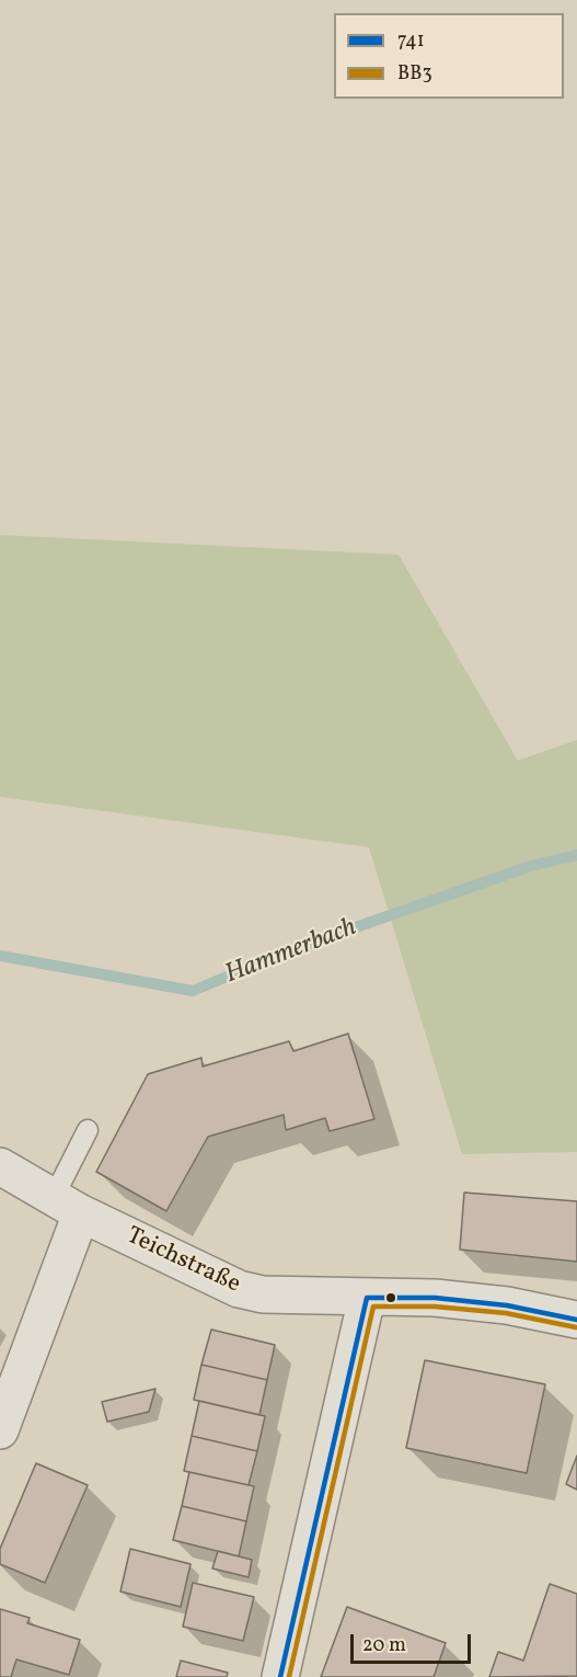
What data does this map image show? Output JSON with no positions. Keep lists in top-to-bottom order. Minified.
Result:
{"streets":{"street":["Teichstraße"]},"water":["Hammerbach"],"lines":["transit line 741","transit line BB3"],"legend":["741","BB3"],"scale_bar":"20 m"}
